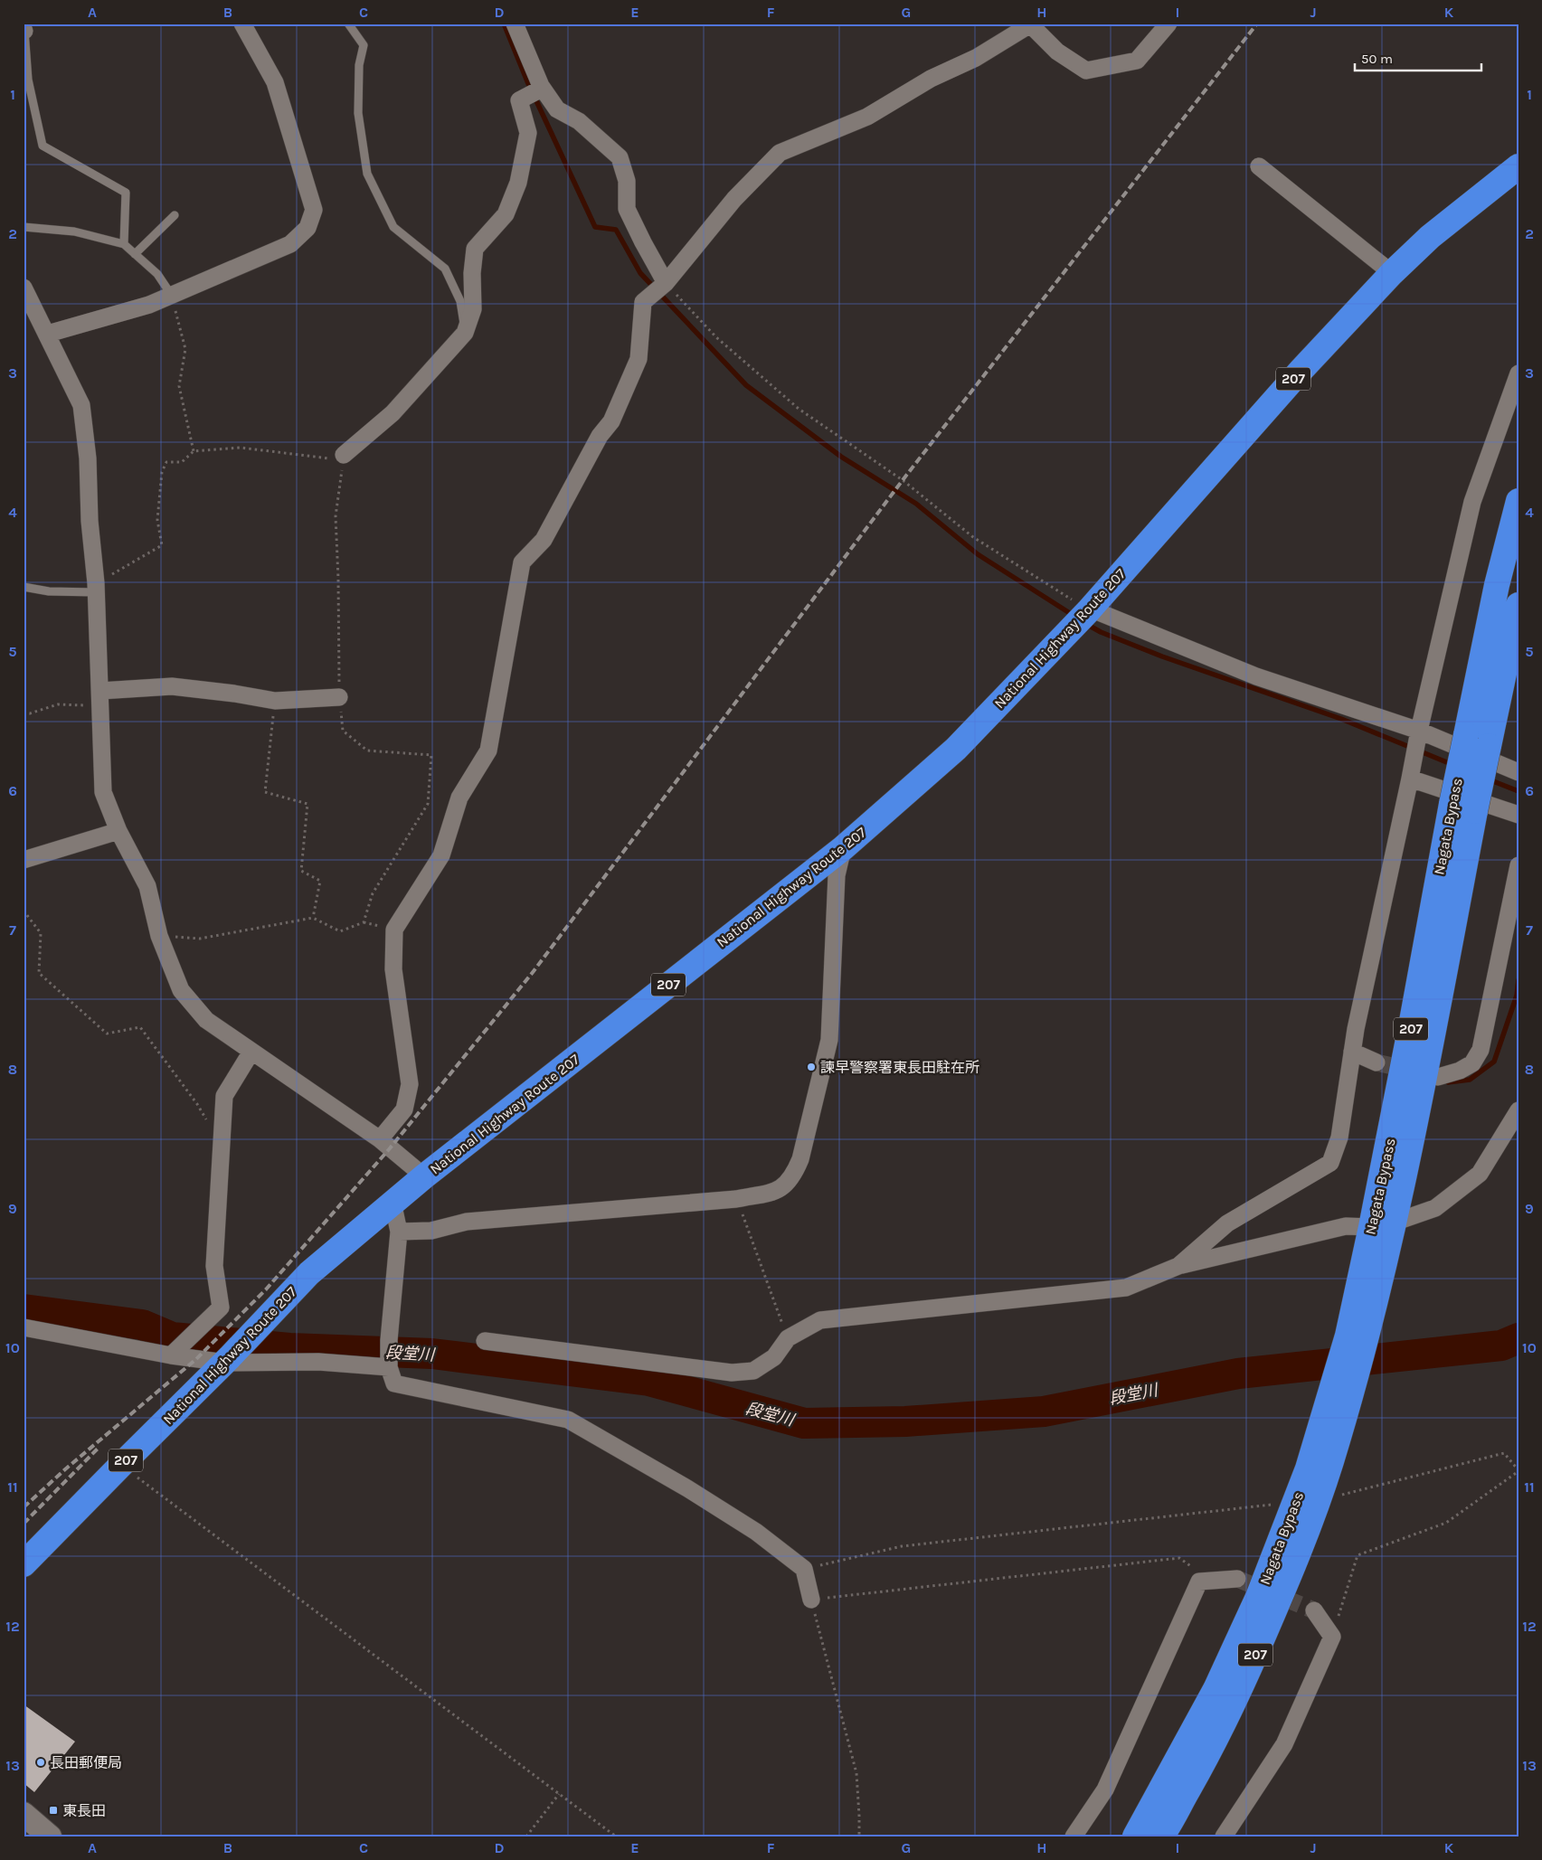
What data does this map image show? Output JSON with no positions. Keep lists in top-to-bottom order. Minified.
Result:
{"streets":{"highway":["207","National Highway Route 207","Nagata Bypass"]},"water":["段堂川"],"places":{"other":["諫早警察署東長田駐在所","長田郵便局"],"transit":["東長田"]},"scale_bar":"50 m","grid":{"columns":["A","B","C","D","E","F","G","H","I","J","K"],"rows":["1","2","3","4","5","6","7","8","9","10","11","12","13"]}}
